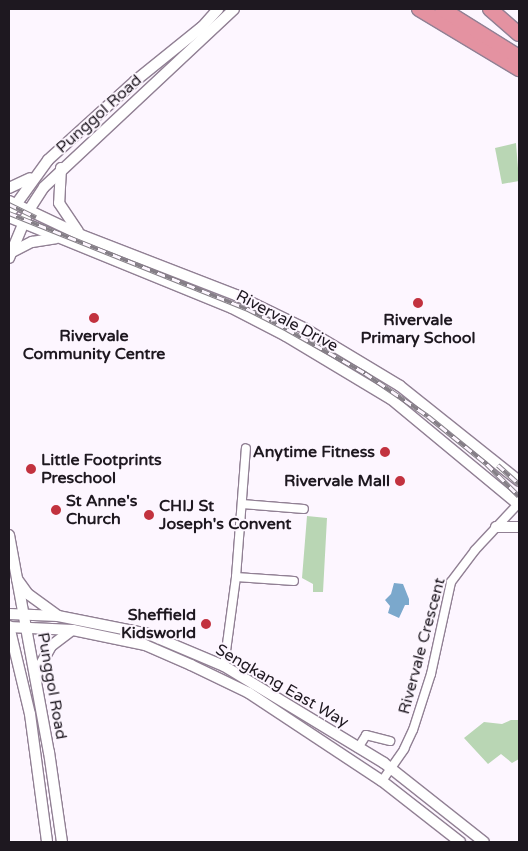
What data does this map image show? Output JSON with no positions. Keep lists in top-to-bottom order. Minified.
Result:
{"streets":{"main road":["Punggol Road","Rivervale Drive","Sengkang East Way"],"street":["Rivervale Crescent"]},"crossings":[["Punggol Road","Rivervale Drive"],["Punggol Road","Sengkang East Way"],["Rivervale Drive","Rivervale Crescent"],["Rivervale Crescent","Sengkang East Way"]],"places":["Rivervale Primary School","Rivervale Community Centre","Anytime Fitness","Little Footprints Preschool","Rivervale Mall","St Anne's Church","CHIJ St Joseph's Convent","Sheffield Kidsworld"]}
